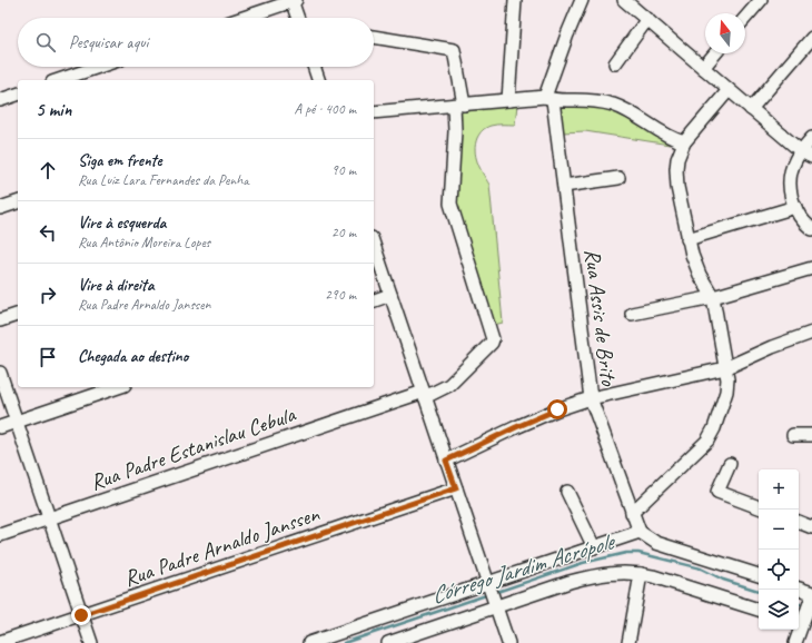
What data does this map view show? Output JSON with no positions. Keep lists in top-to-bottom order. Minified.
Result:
{"streets":{"street":["Rua Assis de Brito","Rua Padre Estanislau Cebula","Rua Padre Arnaldo Janssen"]},"water":["Córrego Jardim Acrópole"],"north":"top","page":{"search":"Pesquisar aqui","heading":["5 min","A pé · 400 m"],"list":[["Siga em frente","Rua Luiz Lara Fernandes da Penha","90 m"],["Vire à esquerda","Rua Antônio Moreira Lopes","20 m"],["Vire à direita","Rua Padre Arnaldo Janssen","290 m"],"Chegada ao destino"],"map_buttons":["+","−"]}}
